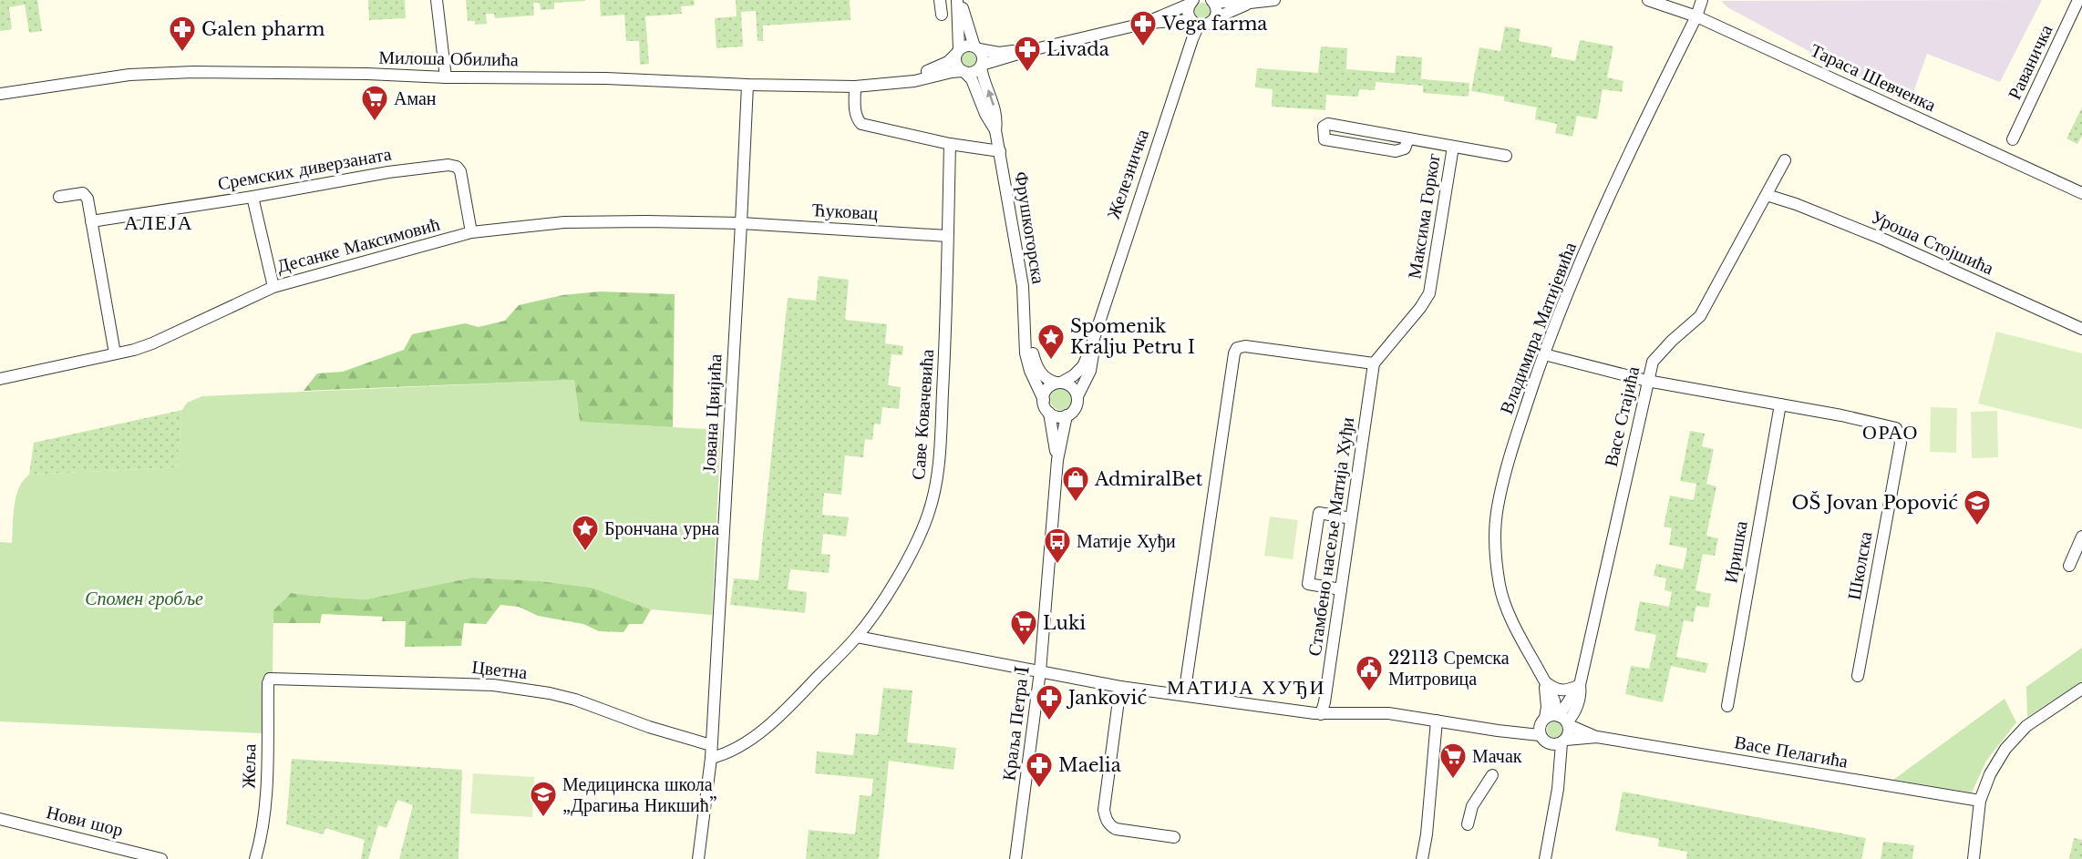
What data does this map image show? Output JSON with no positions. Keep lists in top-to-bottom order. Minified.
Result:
{"streets":{"street":["Милоша Обилића","Раваничка","Тараса Шевченка","Сремских диверзаната","Железничка","Ћуковац","Максима Горког","Фрушкогорска","Уроша Стојшића","Десанке Максимовић","Владимира Матијевића","Јована Цвијића","Саве Ковачевића","Васе Стајића","Стамбено насеље Матија Хуђи","Иришка","Школска","Цветна","Краља Петра I","Васе Пелагића","Жеља","Нови шор"]},"crossings":[["Милоша Обилића","Фрушкогорска"],["Милоша Обилића","Јована Цвијића"],["Тараса Шевченка","Владимира Матијевића"],["Сремских диверзаната","Десанке Максимовић"],["Железничка","Фрушкогорска"],["Железничка","Краља Петра I"],["Ћуковац","Десанке Максимовић"],["Ћуковац","Јована Цвијића"],["Ћуковац","Саве Ковачевића"],["Максима Горког","Стамбено насеље Матија Хуђи"],["Фрушкогорска","Краља Петра I"],["Уроша Стојшића","Васе Стајића"],["Десанке Максимовић","Јована Цвијића"],["Владимира Матијевића","Васе Стајића"],["Владимира Матијевића","Васе Пелагића"],["Јована Цвијића","Саве Ковачевића"],["Јована Цвијића","Цветна"],["Васе Стајића","Васе Пелагића"],["Иришка","Школска"],["Цветна","Жеља"]],"districts":["АЛЕЈА","ОРАО","МАТИЈА ХУЂИ"],"parks":["Спомен гробље"],"places":{"pharmacy":["Vega farma","Galen pharm","Livada","Janković","Maelia"],"supermarket":["Аман","Luki","Мачак"],"place":["Spomenik Kralju Petru I","Брончана урна"],"shop":["AdmiralBet"],"school or university":["OŠ Jovan Popović","Медицинска школа „Драгиња Никшић”"],"bus stop":["Матије Хуђи"],"public building":["22113 Сремска Митровица"]}}
